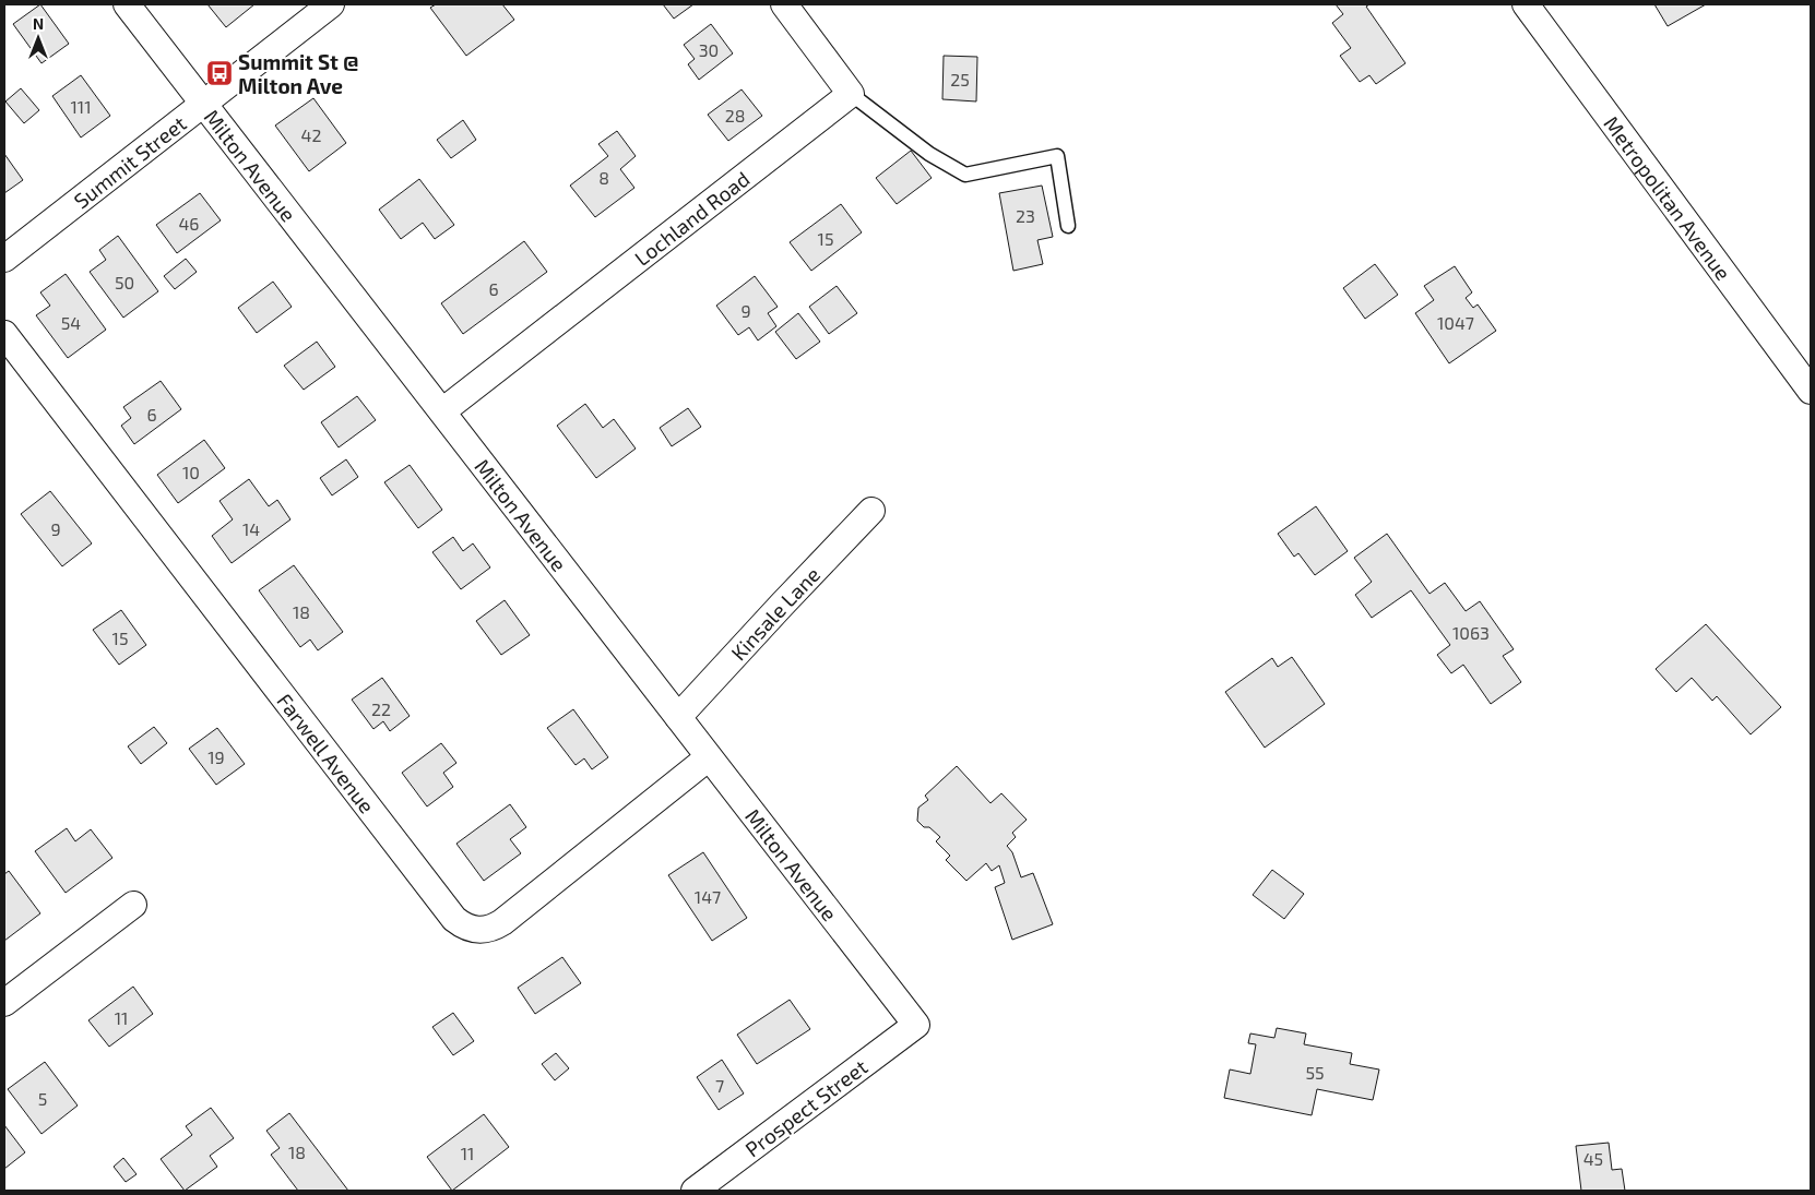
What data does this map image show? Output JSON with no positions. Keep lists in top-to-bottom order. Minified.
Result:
{"streets":{"street":["Summit Street","Milton Avenue","Metropolitan Avenue","Lochland Road","Kinsale Lane","Farwell Avenue","Prospect Street"]},"crossings":[["Summit Street","Milton Avenue"],["Milton Avenue","Lochland Road"],["Milton Avenue","Kinsale Lane"],["Milton Avenue","Farwell Avenue"],["Milton Avenue","Prospect Street"]],"places":{"bus stop":["Summit St @ Milton Ave"]},"house_numbers":["30","25","111","28","42","8","23","46","15","50","6","9","54","1047","6","10","9","14","18","1063","15","22","19","147","11","55","7","5","18","11","45"],"north":"top"}
